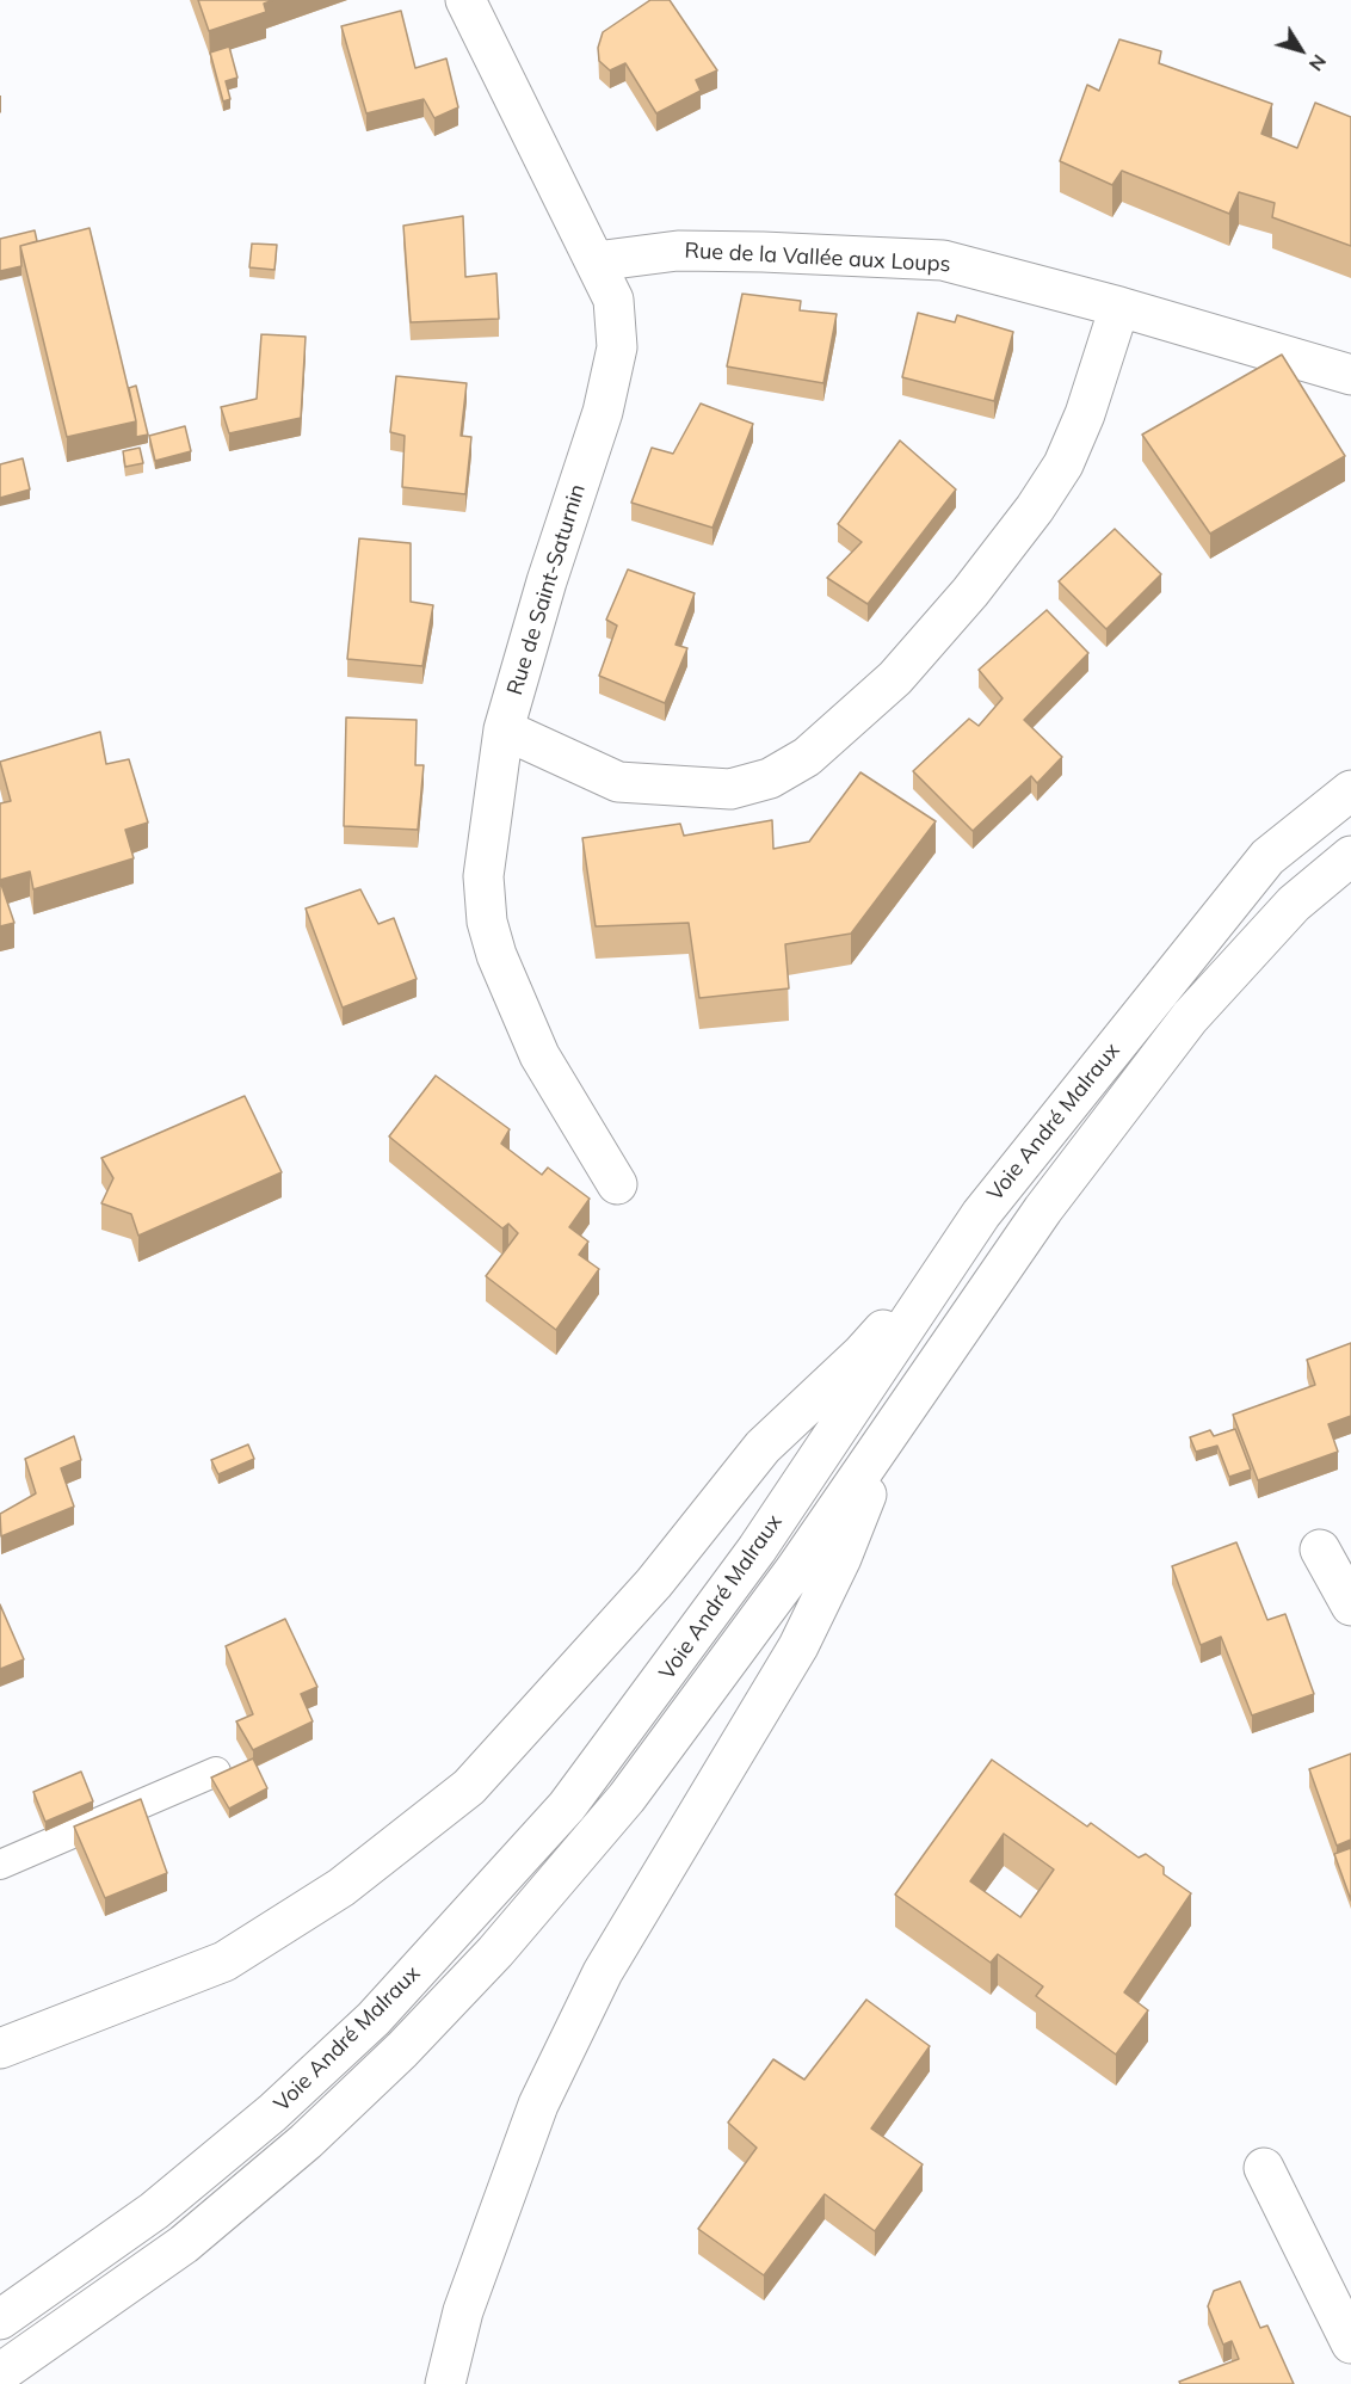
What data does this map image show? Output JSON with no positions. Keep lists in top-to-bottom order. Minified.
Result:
{"streets":{"main road":["Rue de la Vallée aux Loups","Rue de Saint-Saturnin","Voie André Malraux"]},"crossings":[["Rue de la Vallée aux Loups","Rue de Saint-Saturnin"]],"north":"bottom right"}
